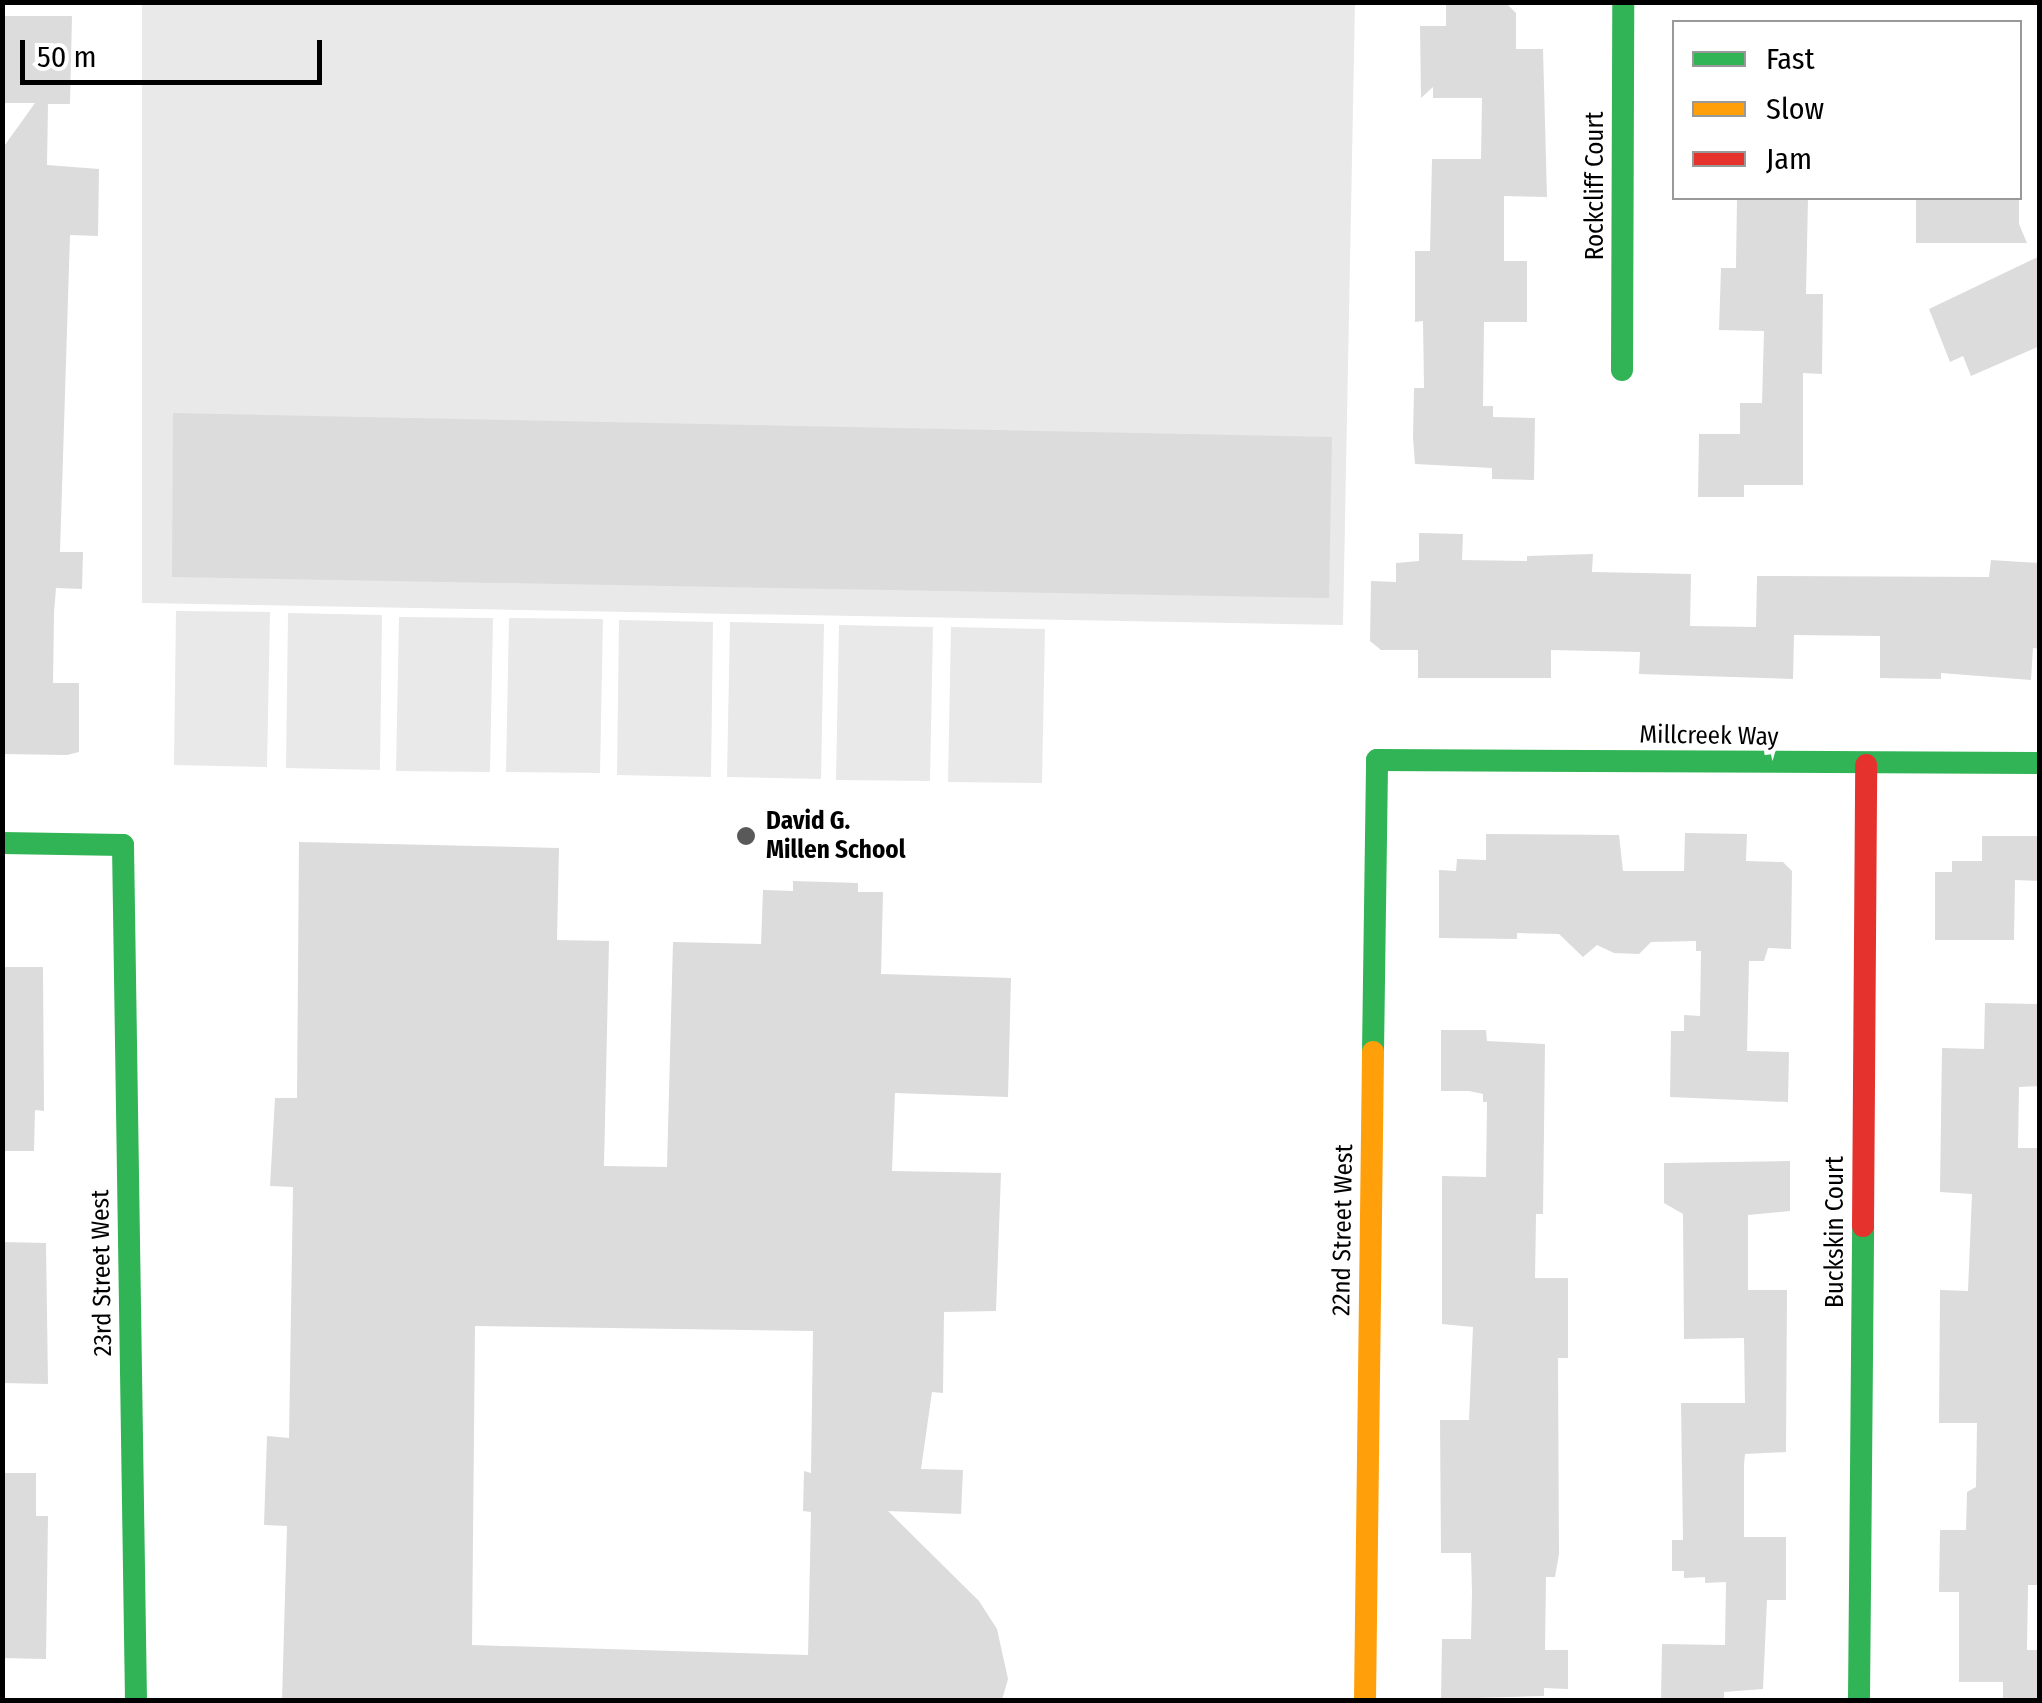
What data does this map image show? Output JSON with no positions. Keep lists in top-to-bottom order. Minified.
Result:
{"streets":{"street":["Rockcliff Court","Millcreek Way","22nd Street West","Buckskin Court","23rd Street West"]},"crossings":[["Millcreek Way","22nd Street West"],["Millcreek Way","Buckskin Court"]],"places":["David G. Millen School"],"legend":["Fast","Slow","Jam"],"scale_bar":"50 m"}
